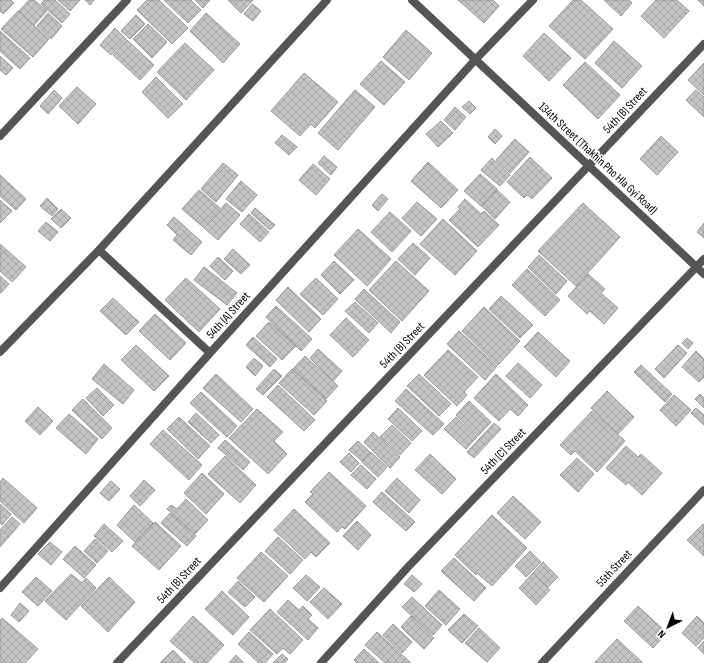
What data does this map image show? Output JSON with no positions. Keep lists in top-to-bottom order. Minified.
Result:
{"streets":{"street":["54th (B) Street","134th Street (Thakhin Pho Hla Gyi Road)","54th (A) Street","54th (C) Street","55th Street"]},"crossings":[["54th (B) Street","134th Street (Thakhin Pho Hla Gyi Road)"],["134th Street (Thakhin Pho Hla Gyi Road)","54th (A) Street"],["134th Street (Thakhin Pho Hla Gyi Road)","54th (C) Street"]],"north":"bottom left"}
